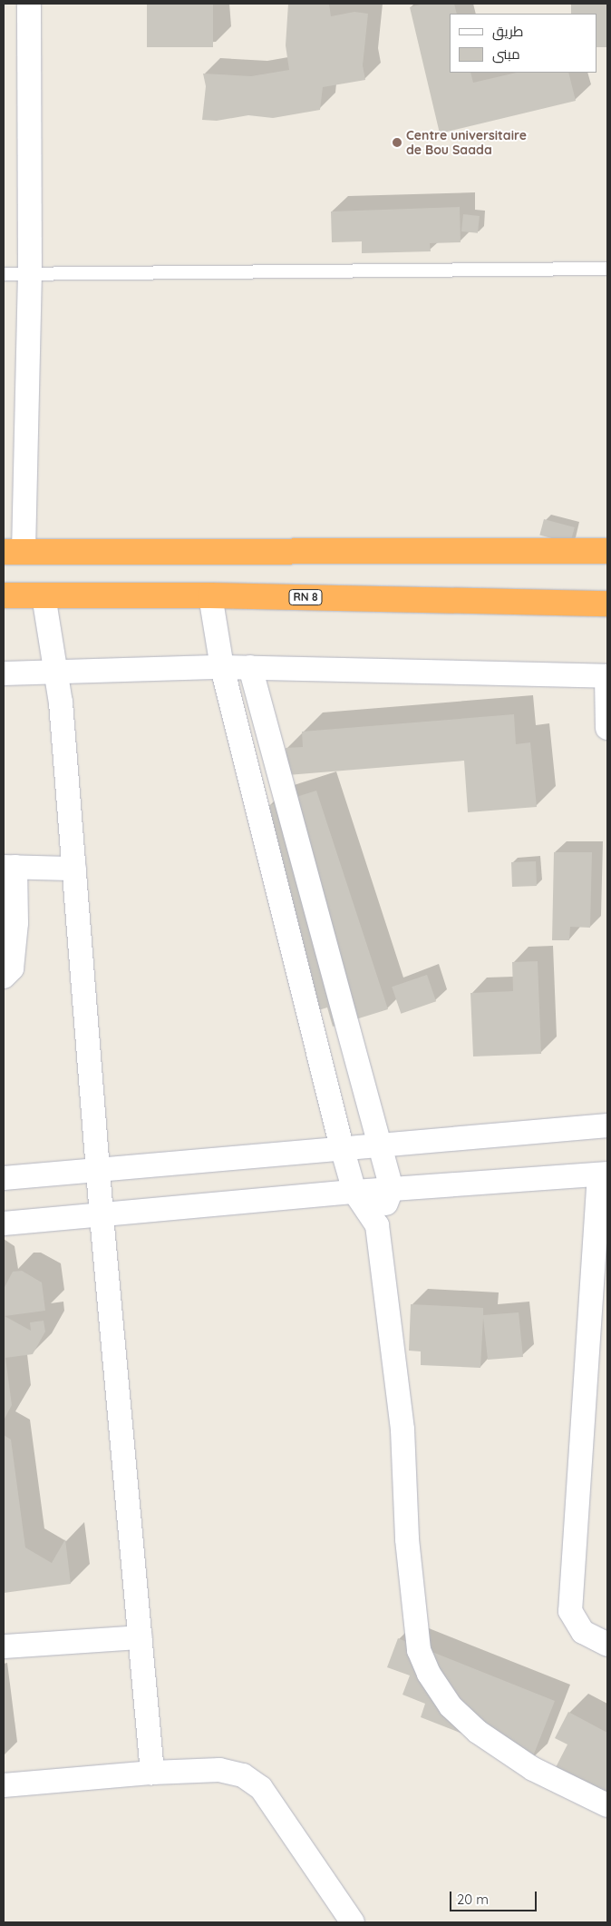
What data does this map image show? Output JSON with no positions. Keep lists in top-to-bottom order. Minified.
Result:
{"streets":{"highway":["RN 8"]},"places":["Centre universitaire de Bou Saada"],"legend":["طريق","مبنى"],"scale_bar":"20 m"}
